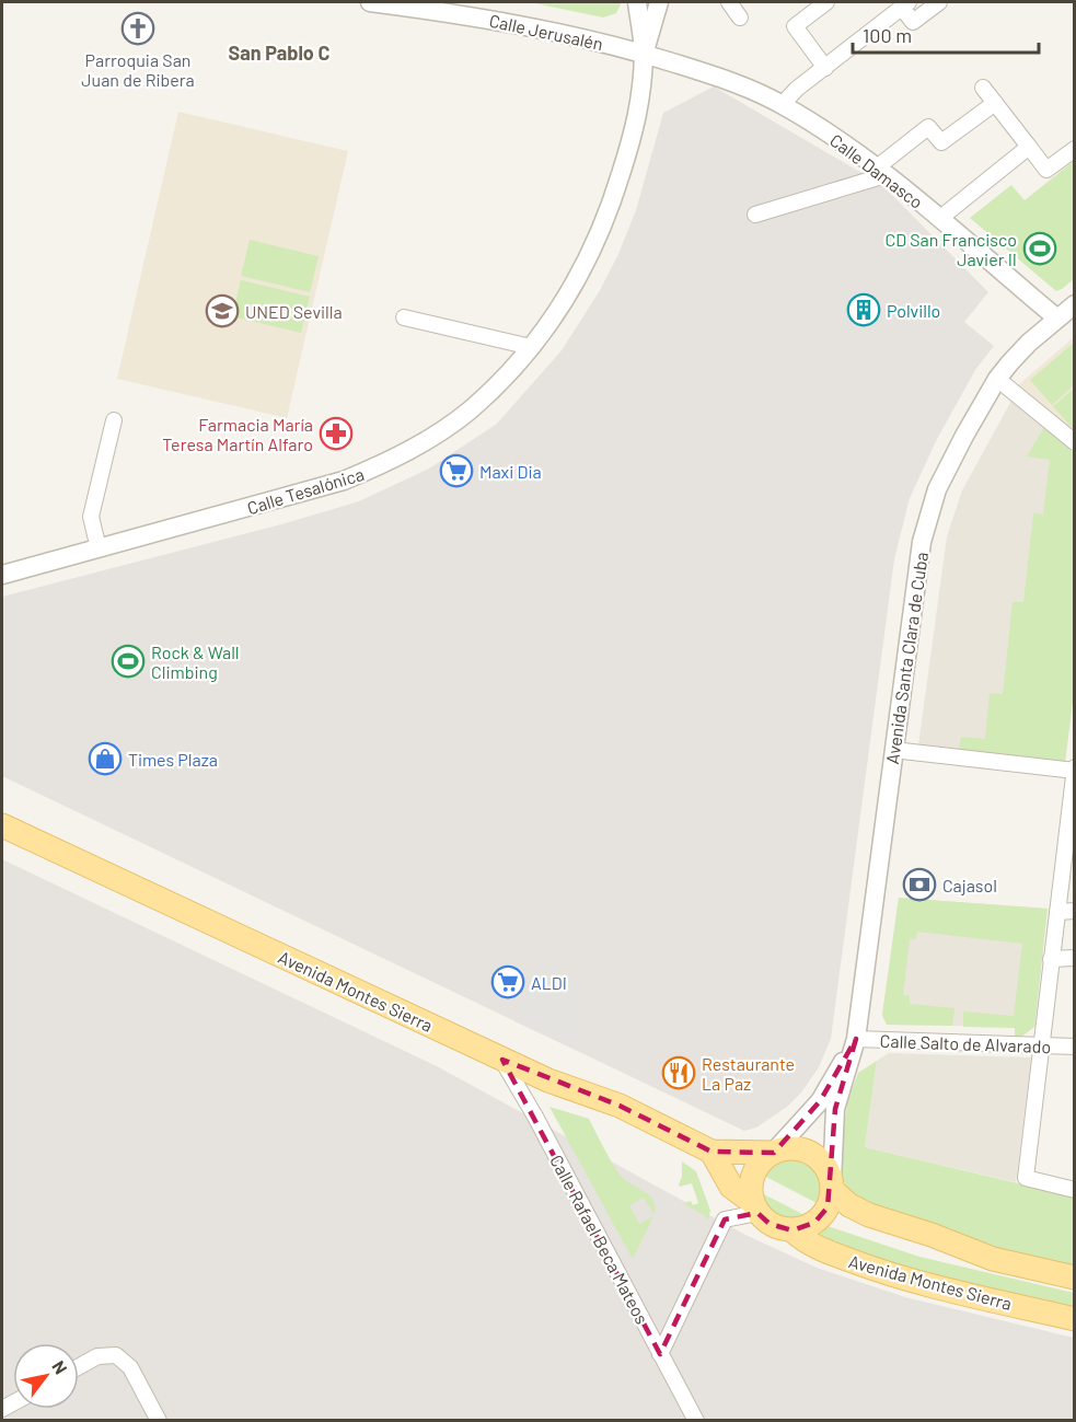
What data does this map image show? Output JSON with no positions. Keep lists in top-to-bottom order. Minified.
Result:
{"streets":{"main road":["Avenida Montes Sierra"],"street":["Calle Jerusalén","Calle Damasco","Calle Tesalónica","Avenida Santa Clara de Cuba","Calle Salto de Alvarado","Calle Rafael Beca Mateos"]},"crossings":[["Calle Jerusalén","Calle Damasco"],["Calle Jerusalén","Calle Tesalónica"],["Calle Damasco","Avenida Santa Clara de Cuba"],["Avenida Santa Clara de Cuba","Avenida Montes Sierra"],["Avenida Santa Clara de Cuba","Calle Salto de Alvarado"],["Avenida Montes Sierra","Calle Rafael Beca Mateos"]],"districts":["San Pablo C"],"places":{"church":["Parroquia San Juan de Ribera"],"sports":["CD San Francisco Javier II","Rock & Wall Climbing"],"building":["Polvillo"],"school or university":["UNED Sevilla"],"pharmacy":["Farmacia María Teresa Martín Alfaro"],"supermarket":["Maxi Dia","ALDI"],"shop":["Times Plaza"],"bank":["Cajasol"],"restaurant":["Restaurante La Paz"]},"scale_bar":"100 m","north":"top right"}
